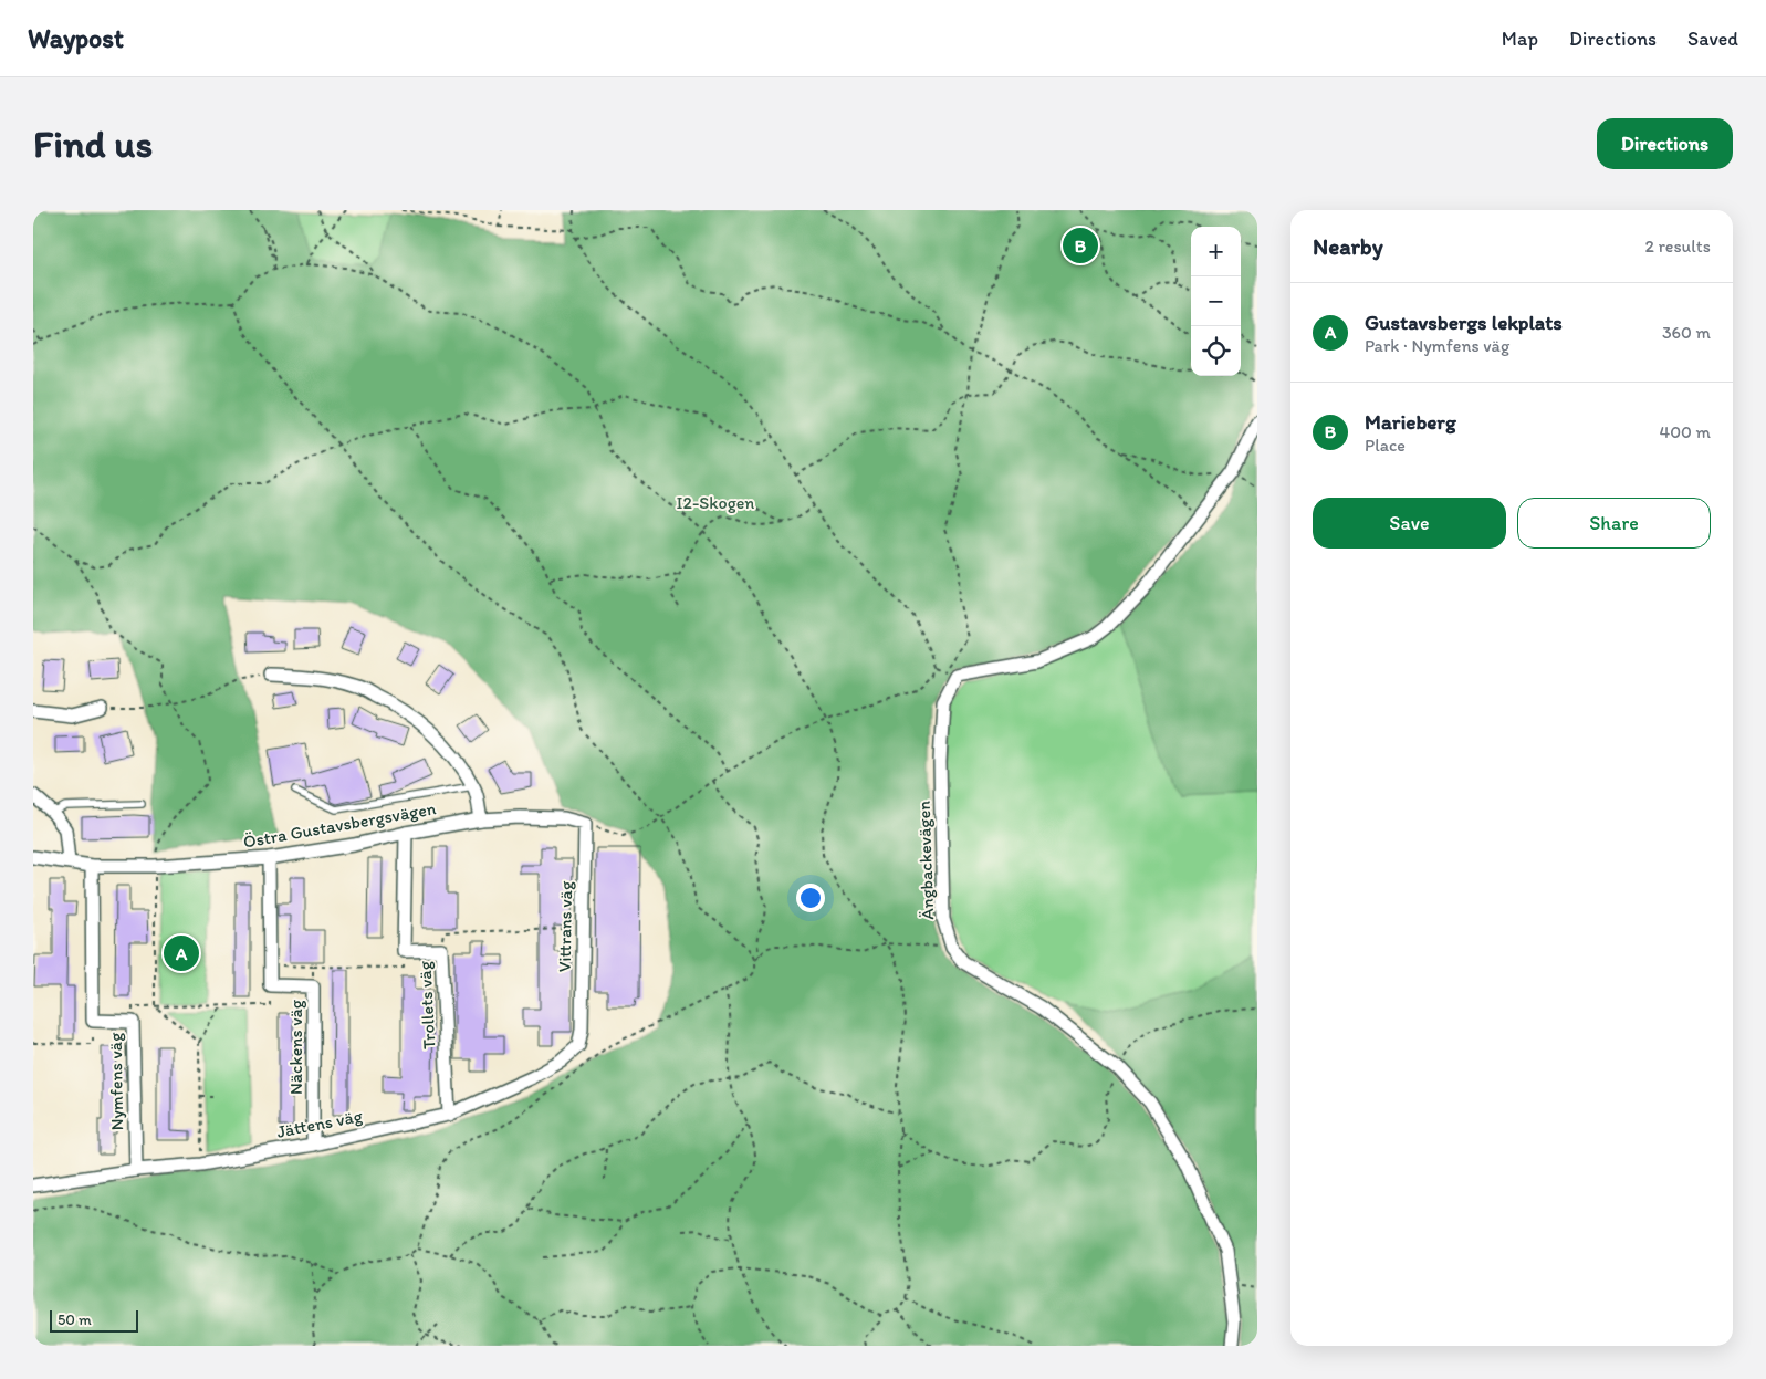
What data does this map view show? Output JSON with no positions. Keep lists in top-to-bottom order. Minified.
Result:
{"streets":{"street":["Östra Gustavsbergsvägen","Ängbackevägen","Vittrans väg","Trollets väg","Näckens väg","Nymfens väg","Jättens väg"]},"crossings":[["Östra Gustavsbergsvägen","Vittrans väg"],["Östra Gustavsbergsvägen","Trollets väg"],["Östra Gustavsbergsvägen","Näckens väg"],["Östra Gustavsbergsvägen","Nymfens väg"],["Vittrans väg","Jättens väg"],["Trollets väg","Jättens väg"],["Näckens väg","Jättens väg"],["Nymfens väg","Jättens väg"]],"parks":["I2-Skogen"],"scale_bar":"50 m","page":{"header":"Waypost","nav":["Map","Directions","Saved"],"buttons":["Directions",["Save","Share"]],"title":"Find us","heading":["Nearby","2 results"],"pins":["B","A"],"map_buttons":["+","−"],"list":[{"mark":"A","name":"Gustavsbergs lekplats","note":"Park · Nymfens väg","value":"360 m"},{"mark":"B","name":"Marieberg","note":"Place","value":"400 m"}],"scale":"50 m"}}
